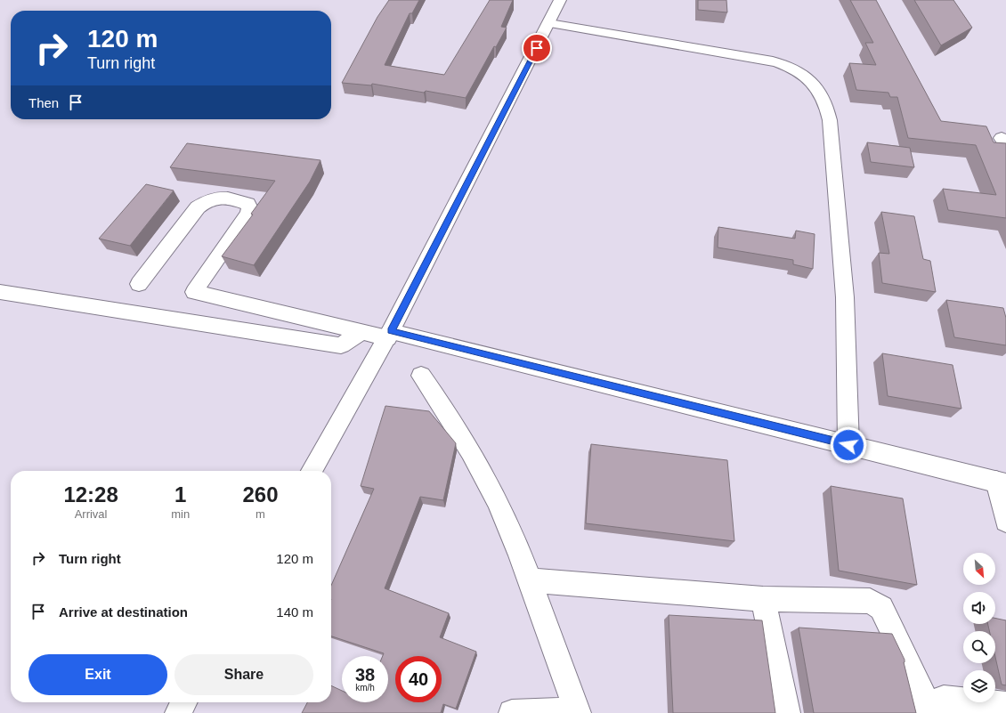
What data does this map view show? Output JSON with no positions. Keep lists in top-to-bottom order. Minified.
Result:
{"north":"bottom right","page":{"turn":["120 m","Turn right"],"then":"Then","eta":["12:28","Arrival","1","min","260","m"],"list":[{"name":"Turn right","value":"120 m"},{"name":"Arrive at destination","value":"140 m"}],"buttons":["Exit","Share"],"speed":"38 km/h","limit":"40"}}
